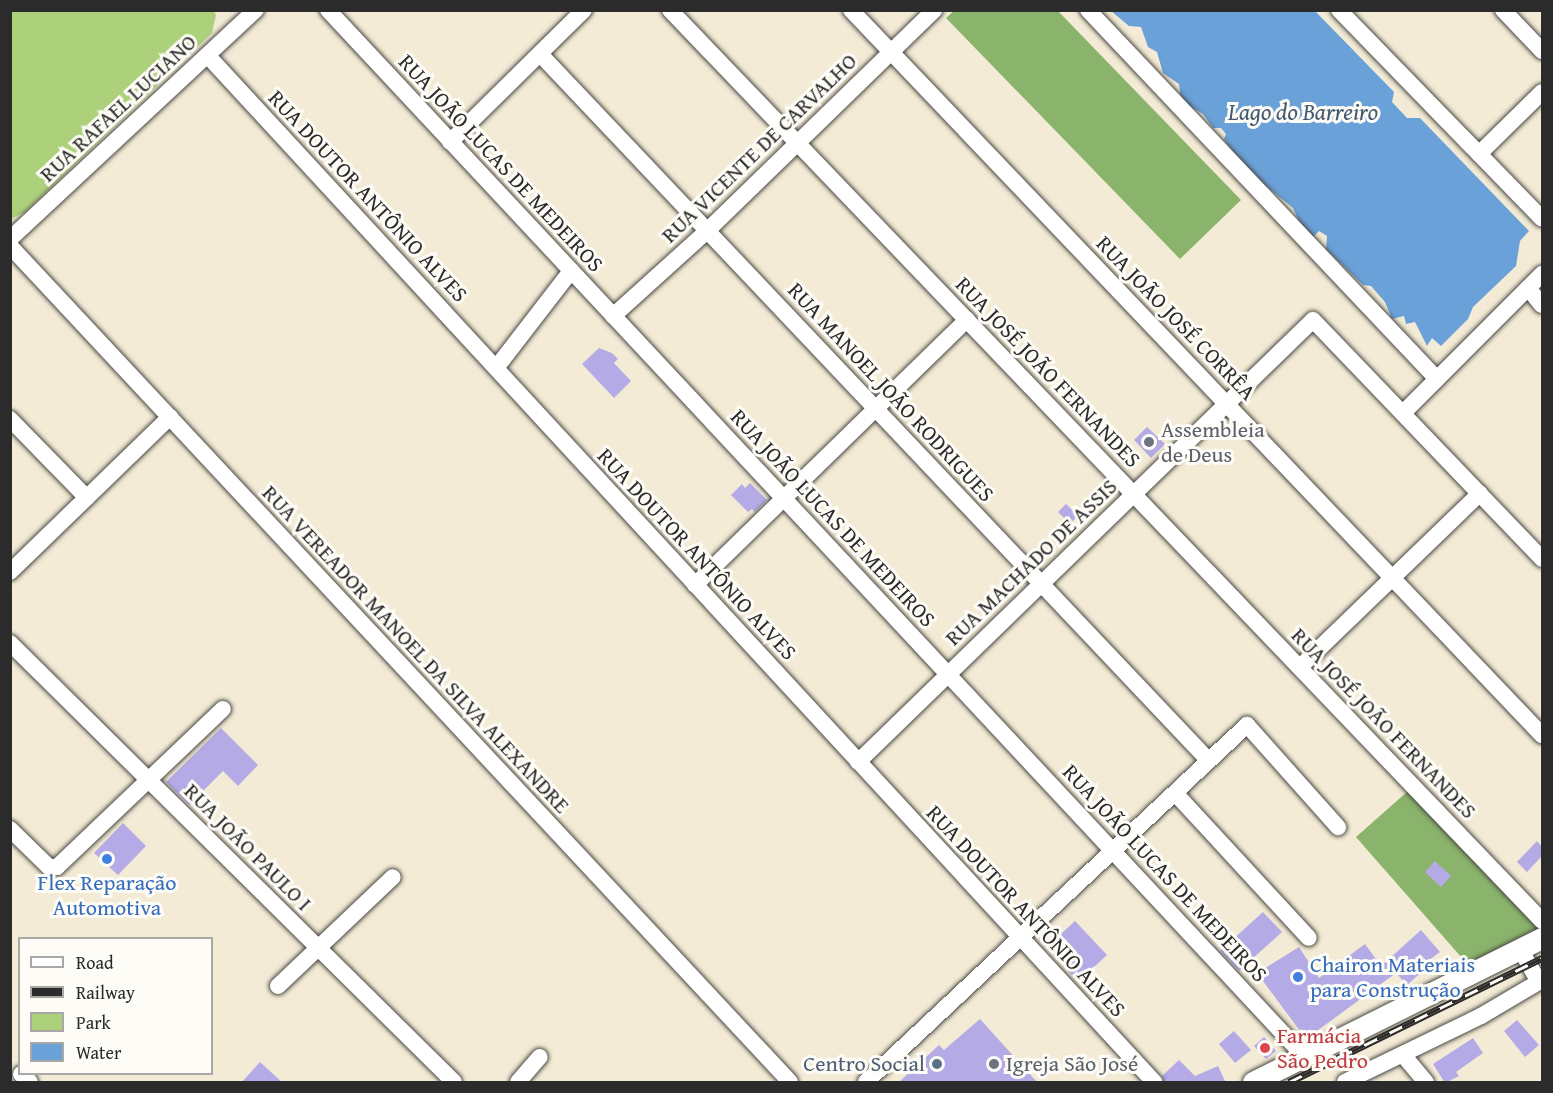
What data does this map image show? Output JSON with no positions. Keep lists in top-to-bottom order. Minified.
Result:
{"streets":{"street":["RUA RAFAEL LUCIANO","RUA VICENTE DE CARVALHO","RUA JOÃO LUCAS DE MEDEIROS","RUA DOUTOR ANTÔNIO ALVES","RUA JOÃO JOSÉ CORRÊA","RUA JOSÉ JOÃO FERNANDES","RUA MANOEL JOÃO RODRIGUES","RUA MACHADO DE ASSIS","RUA VEREADOR MANOEL DA SILVA ALEXANDRE","RUA JOÃO PAULO I"]},"crossings":[["RUA RAFAEL LUCIANO","RUA DOUTOR ANTÔNIO ALVES"],["RUA VICENTE DE CARVALHO","RUA JOÃO LUCAS DE MEDEIROS"],["RUA VICENTE DE CARVALHO","RUA JOÃO JOSÉ CORRÊA"],["RUA VICENTE DE CARVALHO","RUA JOSÉ JOÃO FERNANDES"],["RUA VICENTE DE CARVALHO","RUA MANOEL JOÃO RODRIGUES"],["RUA JOÃO LUCAS DE MEDEIROS","RUA MACHADO DE ASSIS"],["RUA DOUTOR ANTÔNIO ALVES","RUA MACHADO DE ASSIS"],["RUA JOÃO JOSÉ CORRÊA","RUA MACHADO DE ASSIS"],["RUA JOSÉ JOÃO FERNANDES","RUA MACHADO DE ASSIS"],["RUA MANOEL JOÃO RODRIGUES","RUA MACHADO DE ASSIS"]],"water":["Lago do Barreiro"],"places":["Assembleia de Deus","Flex Reparação Automotiva","Chairon Materiais para Construção","Farmácia São Pedro","Centro Social","Igreja São José"],"legend":["Road","Railway","Park","Water"]}
